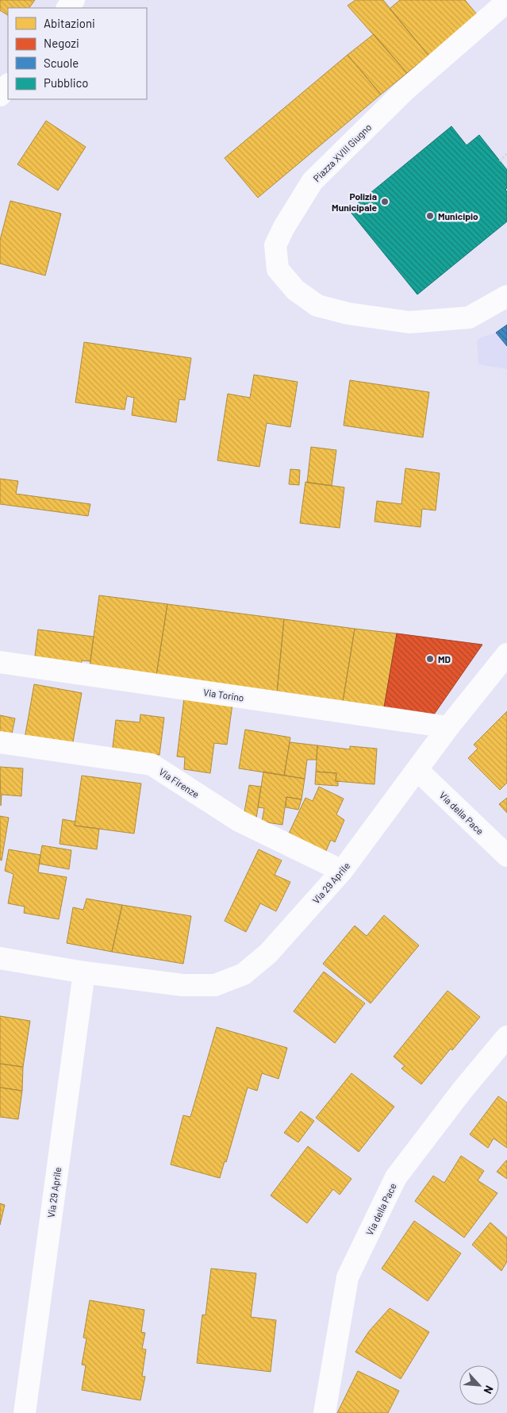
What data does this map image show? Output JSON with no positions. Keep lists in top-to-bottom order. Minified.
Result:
{"streets":{"street":["Piazza XVIII Giugno","Via Torino","Via Firenze","Via della Pace","Via 29 Aprile"]},"crossings":[["Via Torino","Via 29 Aprile"],["Via Firenze","Via 29 Aprile"],["Via della Pace","Via 29 Aprile"]],"places":["Polizia Municipale","Municipio","MD"],"legend":["Abitazioni","Negozi","Scuole","Pubblico"],"north":"bottom right"}
